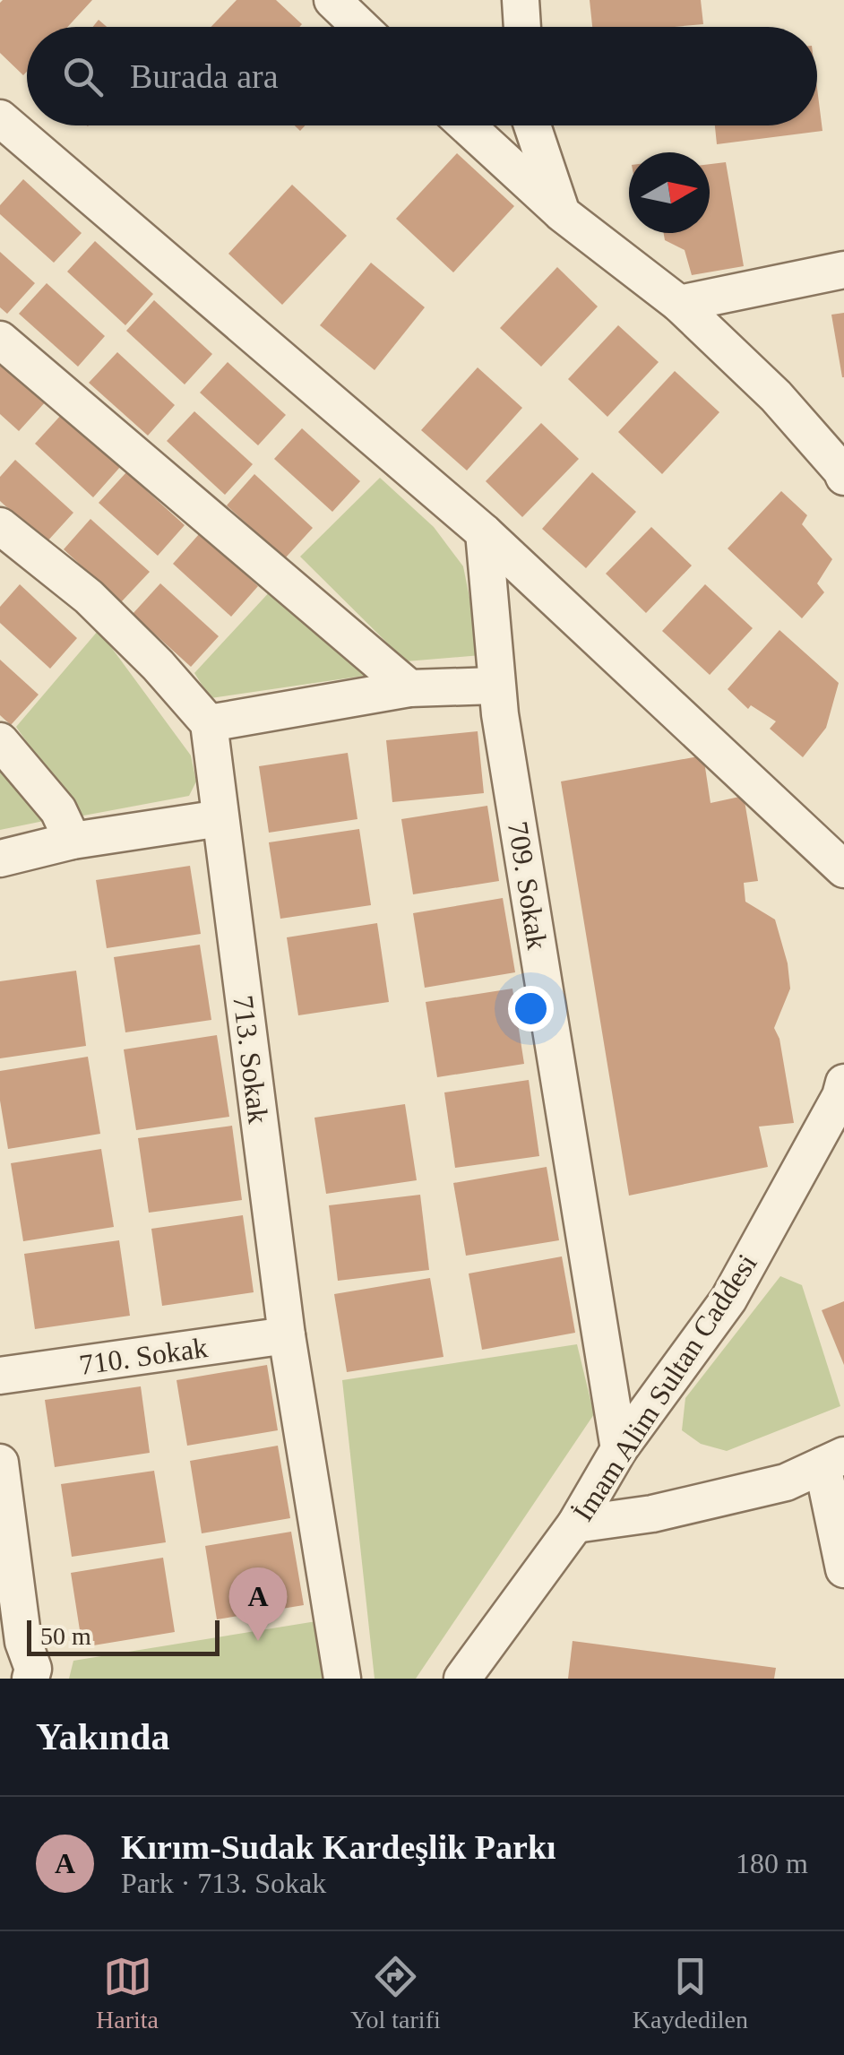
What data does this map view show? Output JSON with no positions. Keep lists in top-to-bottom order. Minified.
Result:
{"streets":{"street":["709. Sokak","713. Sokak","710. Sokak","İmam Alim Sultan Caddesi"]},"crossings":[["709. Sokak","İmam Alim Sultan Caddesi"],["713. Sokak","710. Sokak"]],"scale_bar":"50 m","north":"right","page":{"search":"Burada ara","pins":"A","scale":"50 m","heading":"Yakında","list":[{"mark":"A","name":"Kırım-Sudak Kardeşlik Parkı","note":"Park · 713. Sokak","value":"180 m"}],"nav":["Harita","Yol tarifi","Kaydedilen"]}}
